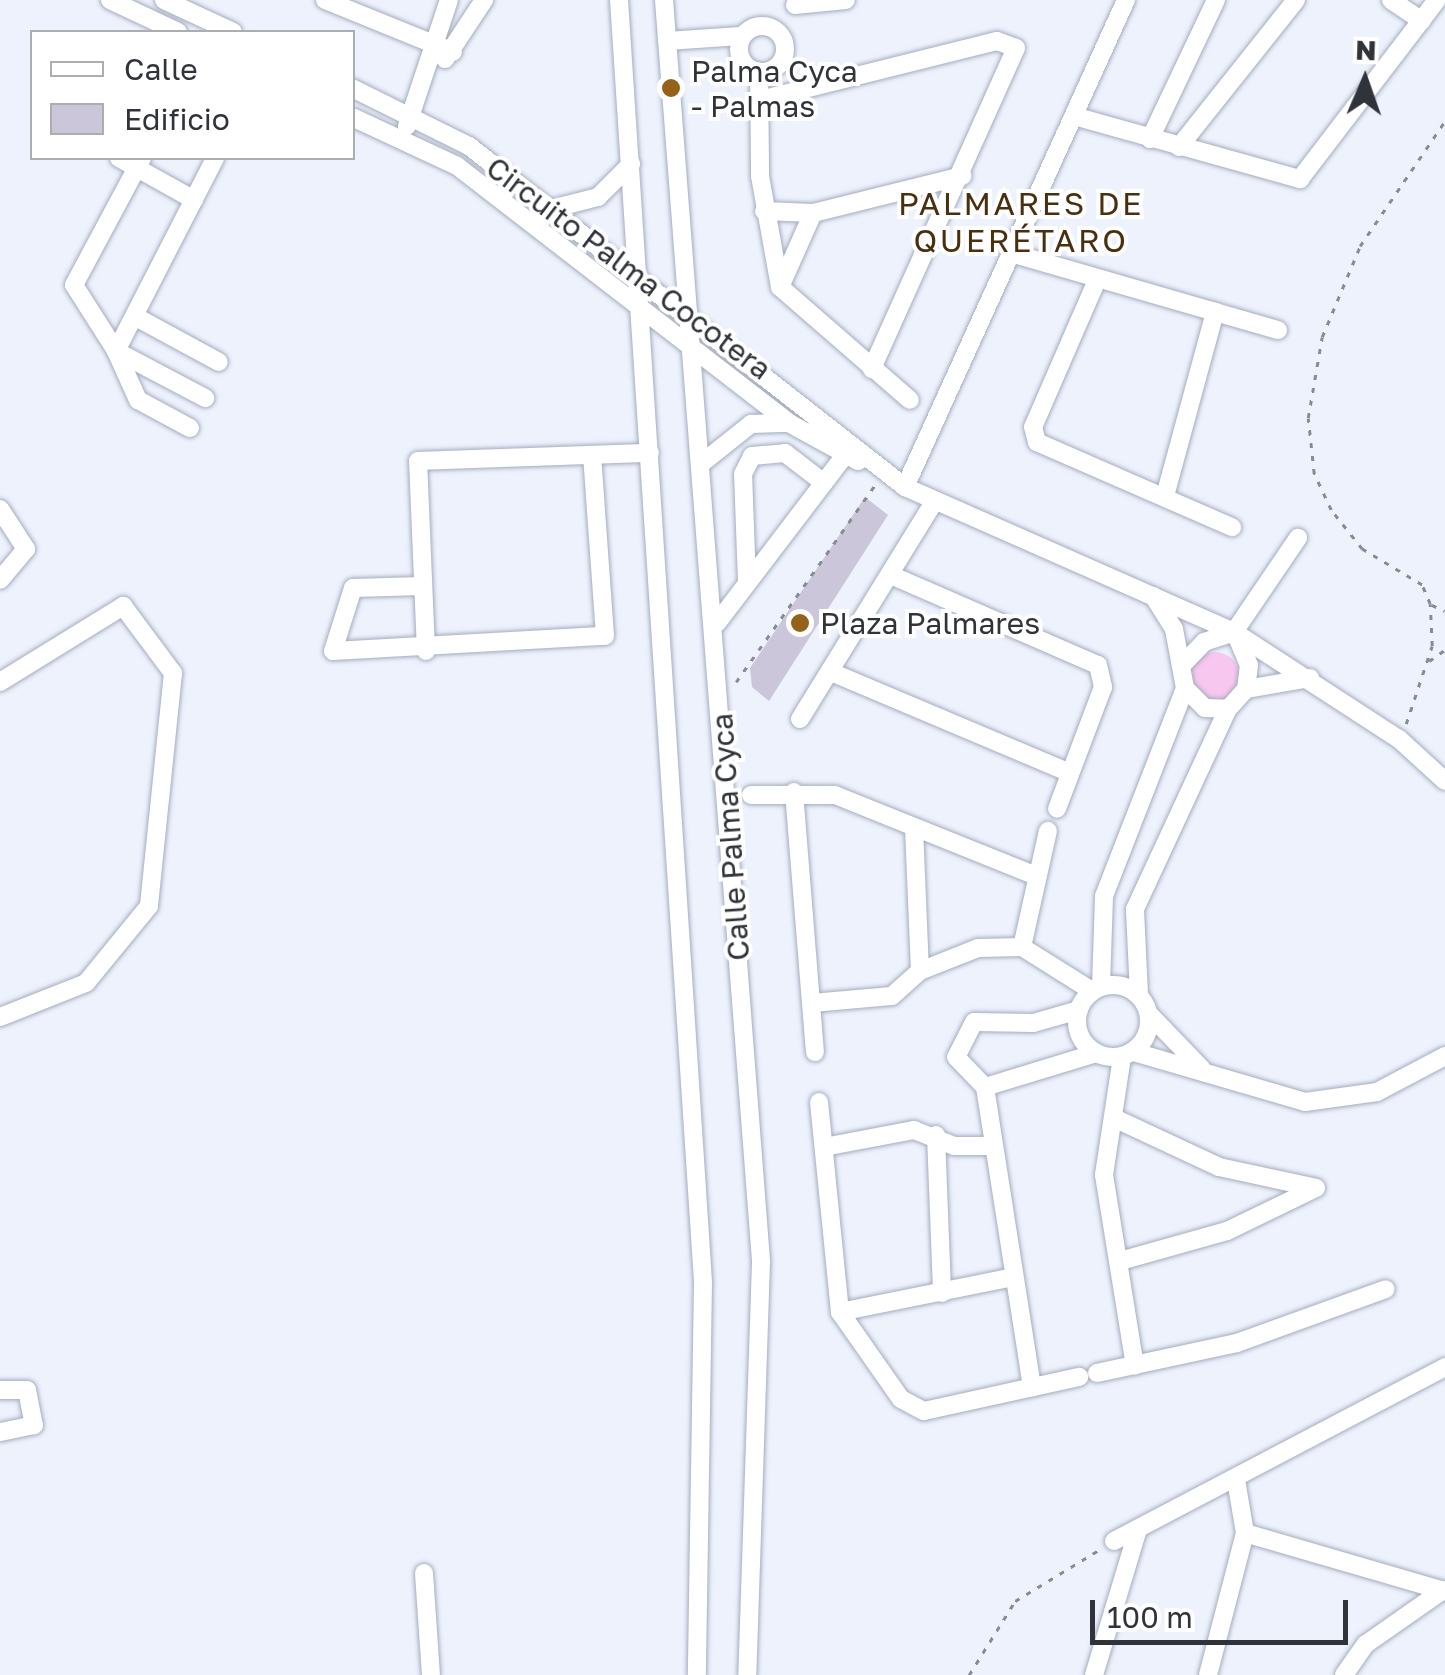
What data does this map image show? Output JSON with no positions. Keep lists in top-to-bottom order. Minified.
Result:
{"streets":{"street":["Circuito Palma Cocotera","Calle Palma Cyca"]},"crossings":[["Circuito Palma Cocotera","Calle Palma Cyca"]],"districts":["PALMARES DE QUERÉTARO"],"places":["Palma Cyca - Palmas","Plaza Palmares"],"legend":["Calle","Edificio"],"scale_bar":"100 m","north":"top"}
